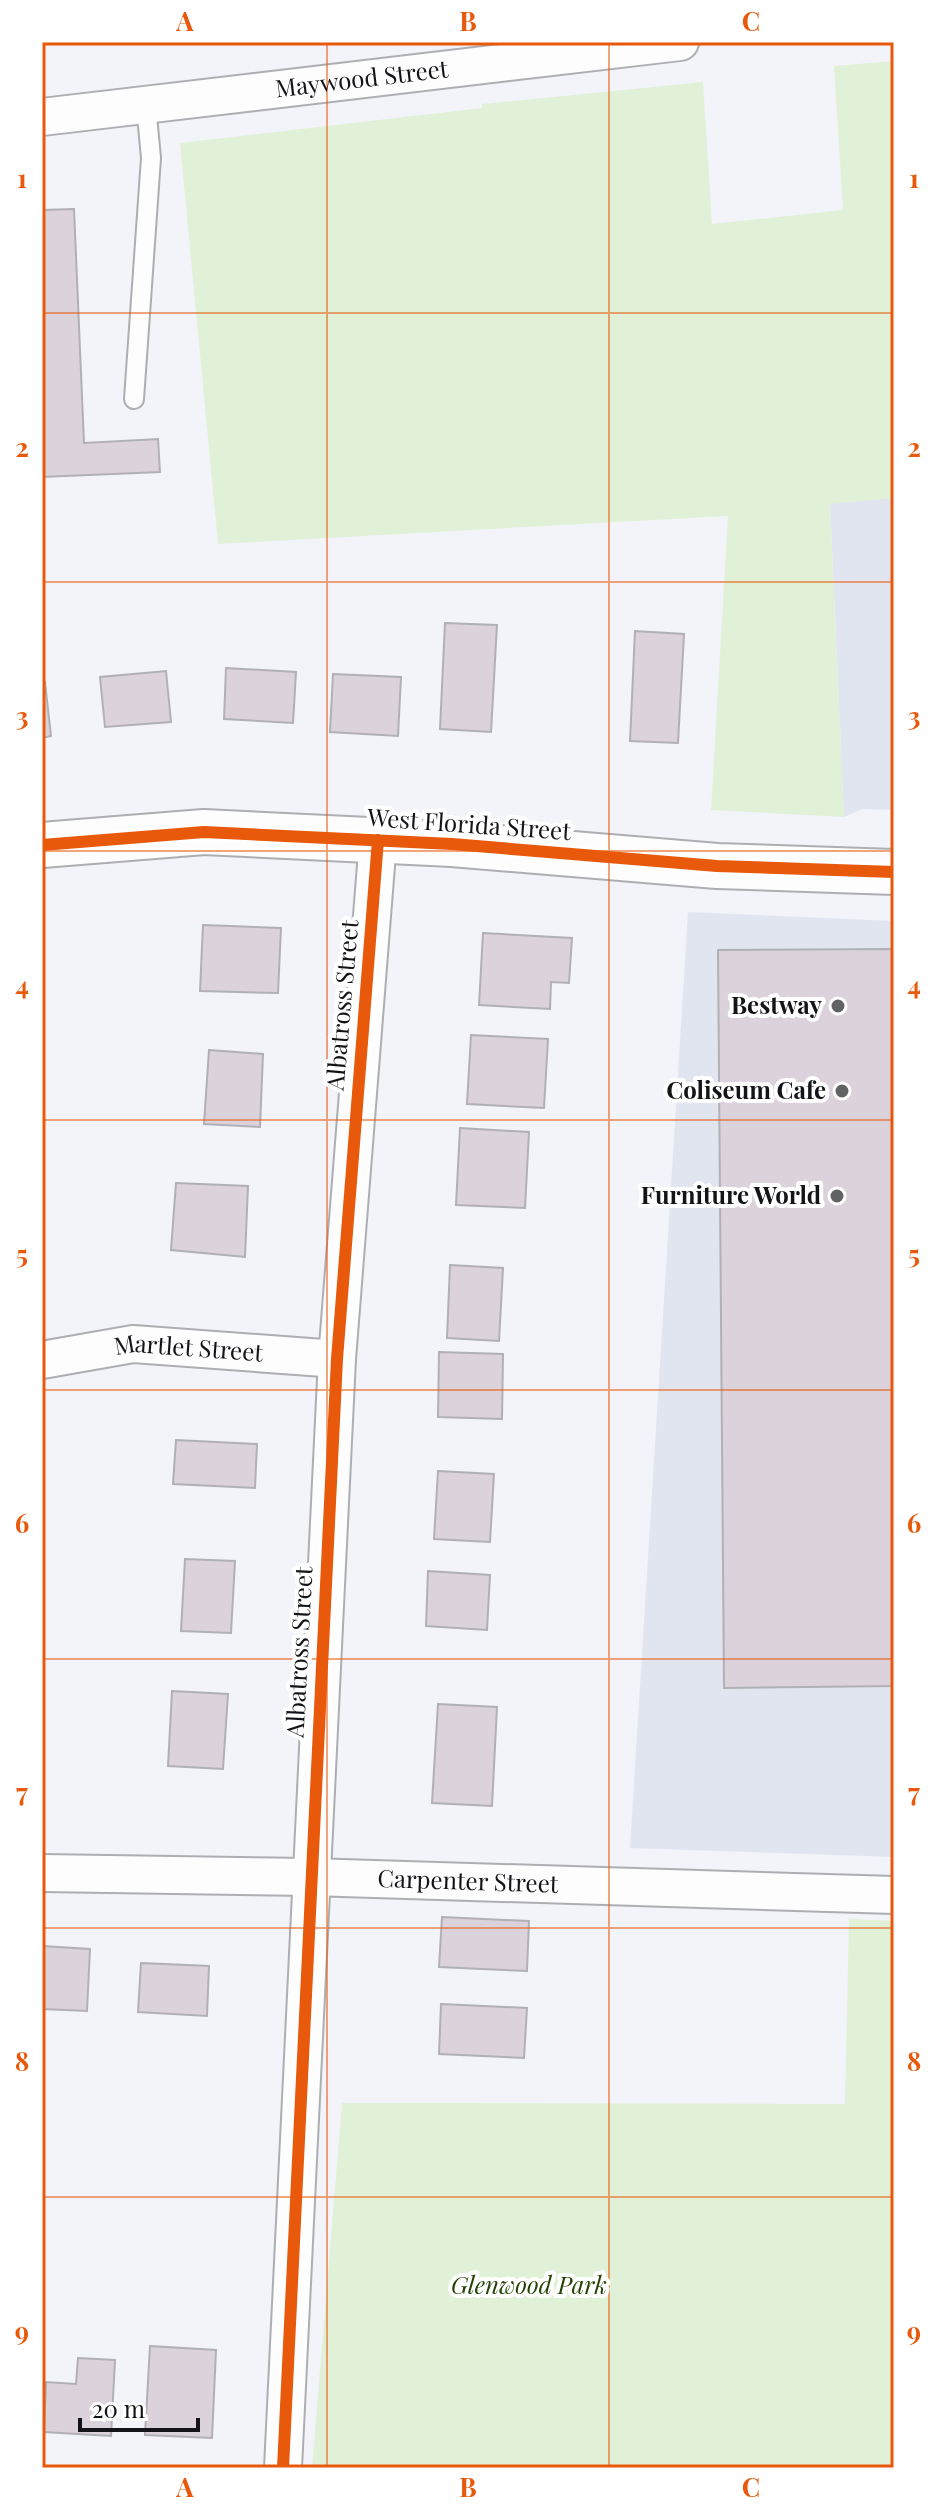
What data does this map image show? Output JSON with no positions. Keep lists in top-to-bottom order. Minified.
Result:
{"streets":{"main road":["West Florida Street"],"street":["Maywood Street","Albatross Street","Martlet Street","Carpenter Street"]},"crossings":[["West Florida Street","Albatross Street"],["Albatross Street","Martlet Street"],["Albatross Street","Carpenter Street"]],"parks":["Glenwood Park"],"places":["Bestway","Coliseum Cafe","Furniture World"],"scale_bar":"20 m","grid":{"columns":["A","B","C"],"rows":["1","2","3","4","5","6","7","8","9"]}}
